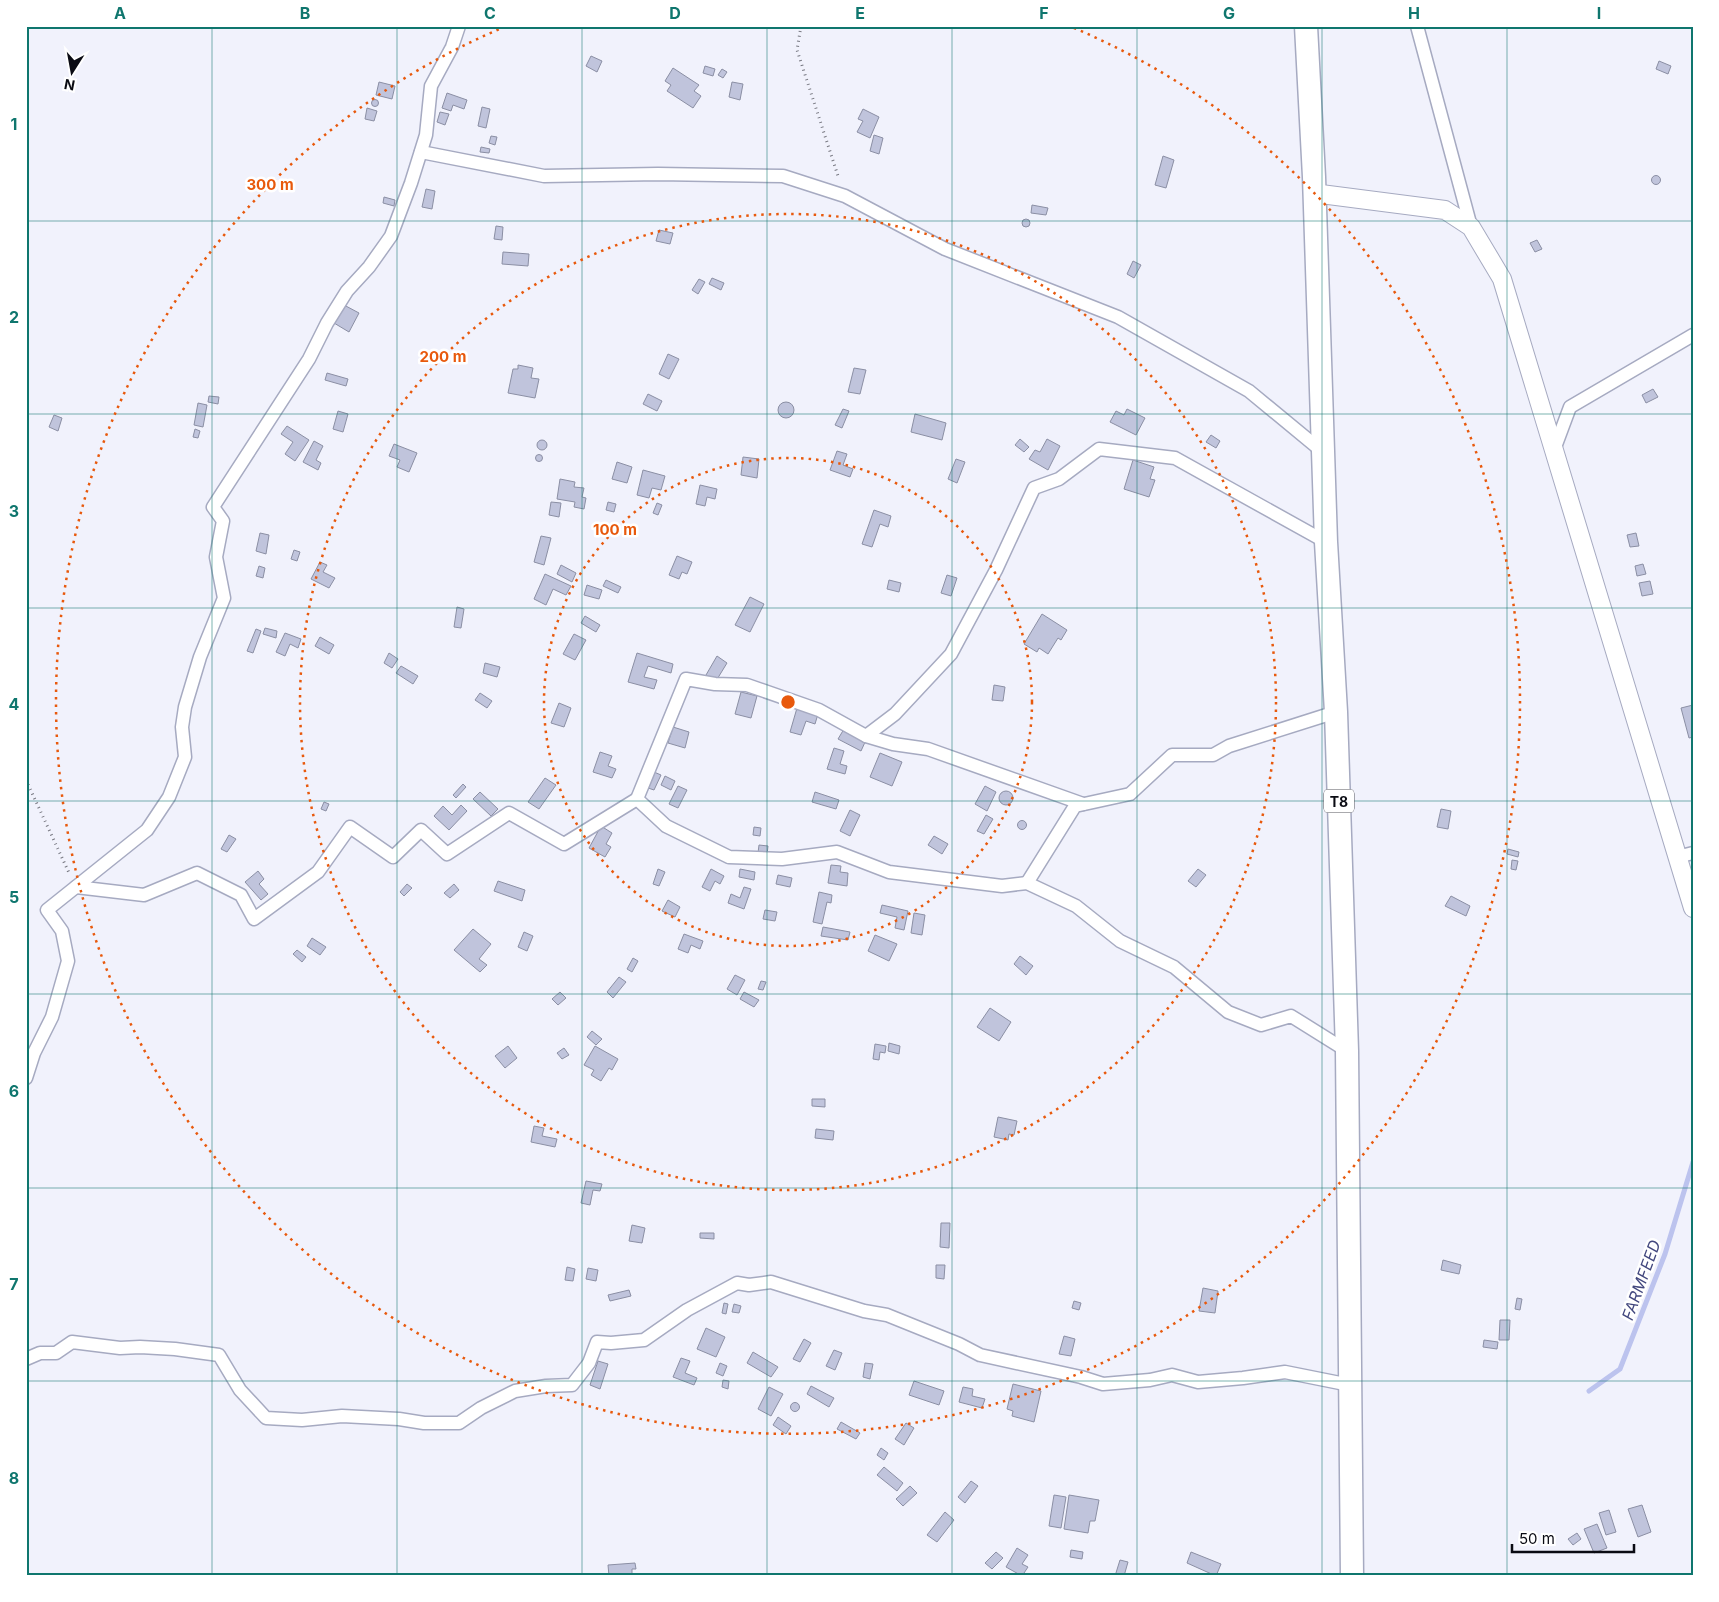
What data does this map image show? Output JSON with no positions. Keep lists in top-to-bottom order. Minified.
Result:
{"streets":{"highway":["T8"]},"water":["FARMFEED"],"scale_bar":"50 m","north":"bottom","grid":{"columns":["A","B","C","D","E","F","G","H","I"],"rows":["1","2","3","4","5","6","7","8"]},"rings":["300 m","200 m","100 m"]}
